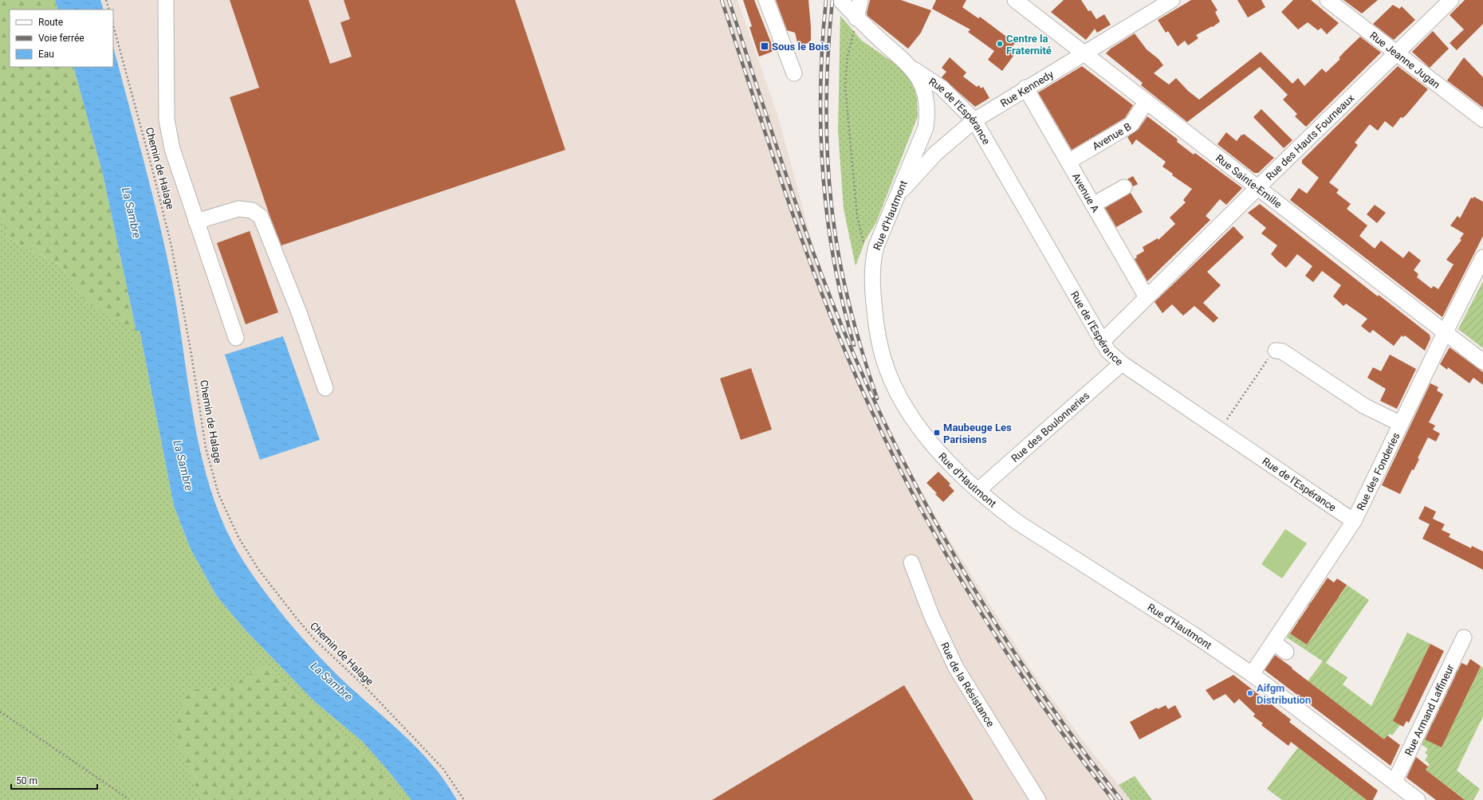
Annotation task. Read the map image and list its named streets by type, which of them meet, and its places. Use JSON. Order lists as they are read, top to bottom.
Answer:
{
  "streets": {
    "street": [
      "Rue Jeanne Jugan",
      "Rue Kennedy",
      "Rue de l'Espérance",
      "Avenue B",
      "Rue des Hauts Fourneaux",
      "Rue Sainte-Emilie",
      "Avenue A",
      "Rue d'Hautmont",
      "Rue des Boulonneries",
      "Rue des Fonderies",
      "Rue de la Résistance",
      "Rue Armand Laffineur"
    ],
    "path": ["Chemin de Halage"]
  },
  "crossings": [
    ["Rue Jeanne Jugan", "Rue des Hauts Fourneaux"],
    ["Rue Kennedy", "Rue de l'Espérance"],
    ["Rue Kennedy", "Rue Sainte-Emilie"],
    ["Rue Kennedy", "Avenue A"],
    ["Rue Kennedy", "Rue d'Hautmont"],
    ["Rue de l'Espérance", "Rue des Hauts Fourneaux"],
    ["Rue de l'Espérance", "Rue d'Hautmont"],
    ["Rue de l'Espérance", "Rue des Boulonneries"],
    ["Rue de l'Espérance", "Rue des Fonderies"],
    ["Avenue B", "Rue Sainte-Emilie"],
    ["Avenue B", "Avenue A"],
    ["Rue des Hauts Fourneaux", "Rue Sainte-Emilie"],
    ["Rue des Hauts Fourneaux", "Avenue A"],
    ["Rue Sainte-Emilie", "Rue des Fonderies"],
    ["Rue d'Hautmont", "Rue des Boulonneries"],
    ["Rue d'Hautmont", "Rue des Fonderies"],
    ["Rue d'Hautmont", "Rue Armand Laffineur"]
  ],
  "water": ["La Sambre"],
  "places": {
    "other": ["Centre la Fraternité", "Aifgm Distribution"],
    "transit": ["Sous le Bois", "Maubeuge Les Parisiens"]
  },
  "legend": ["Route", "Voie ferrée", "Eau"],
  "scale_bar": "50 m"
}
